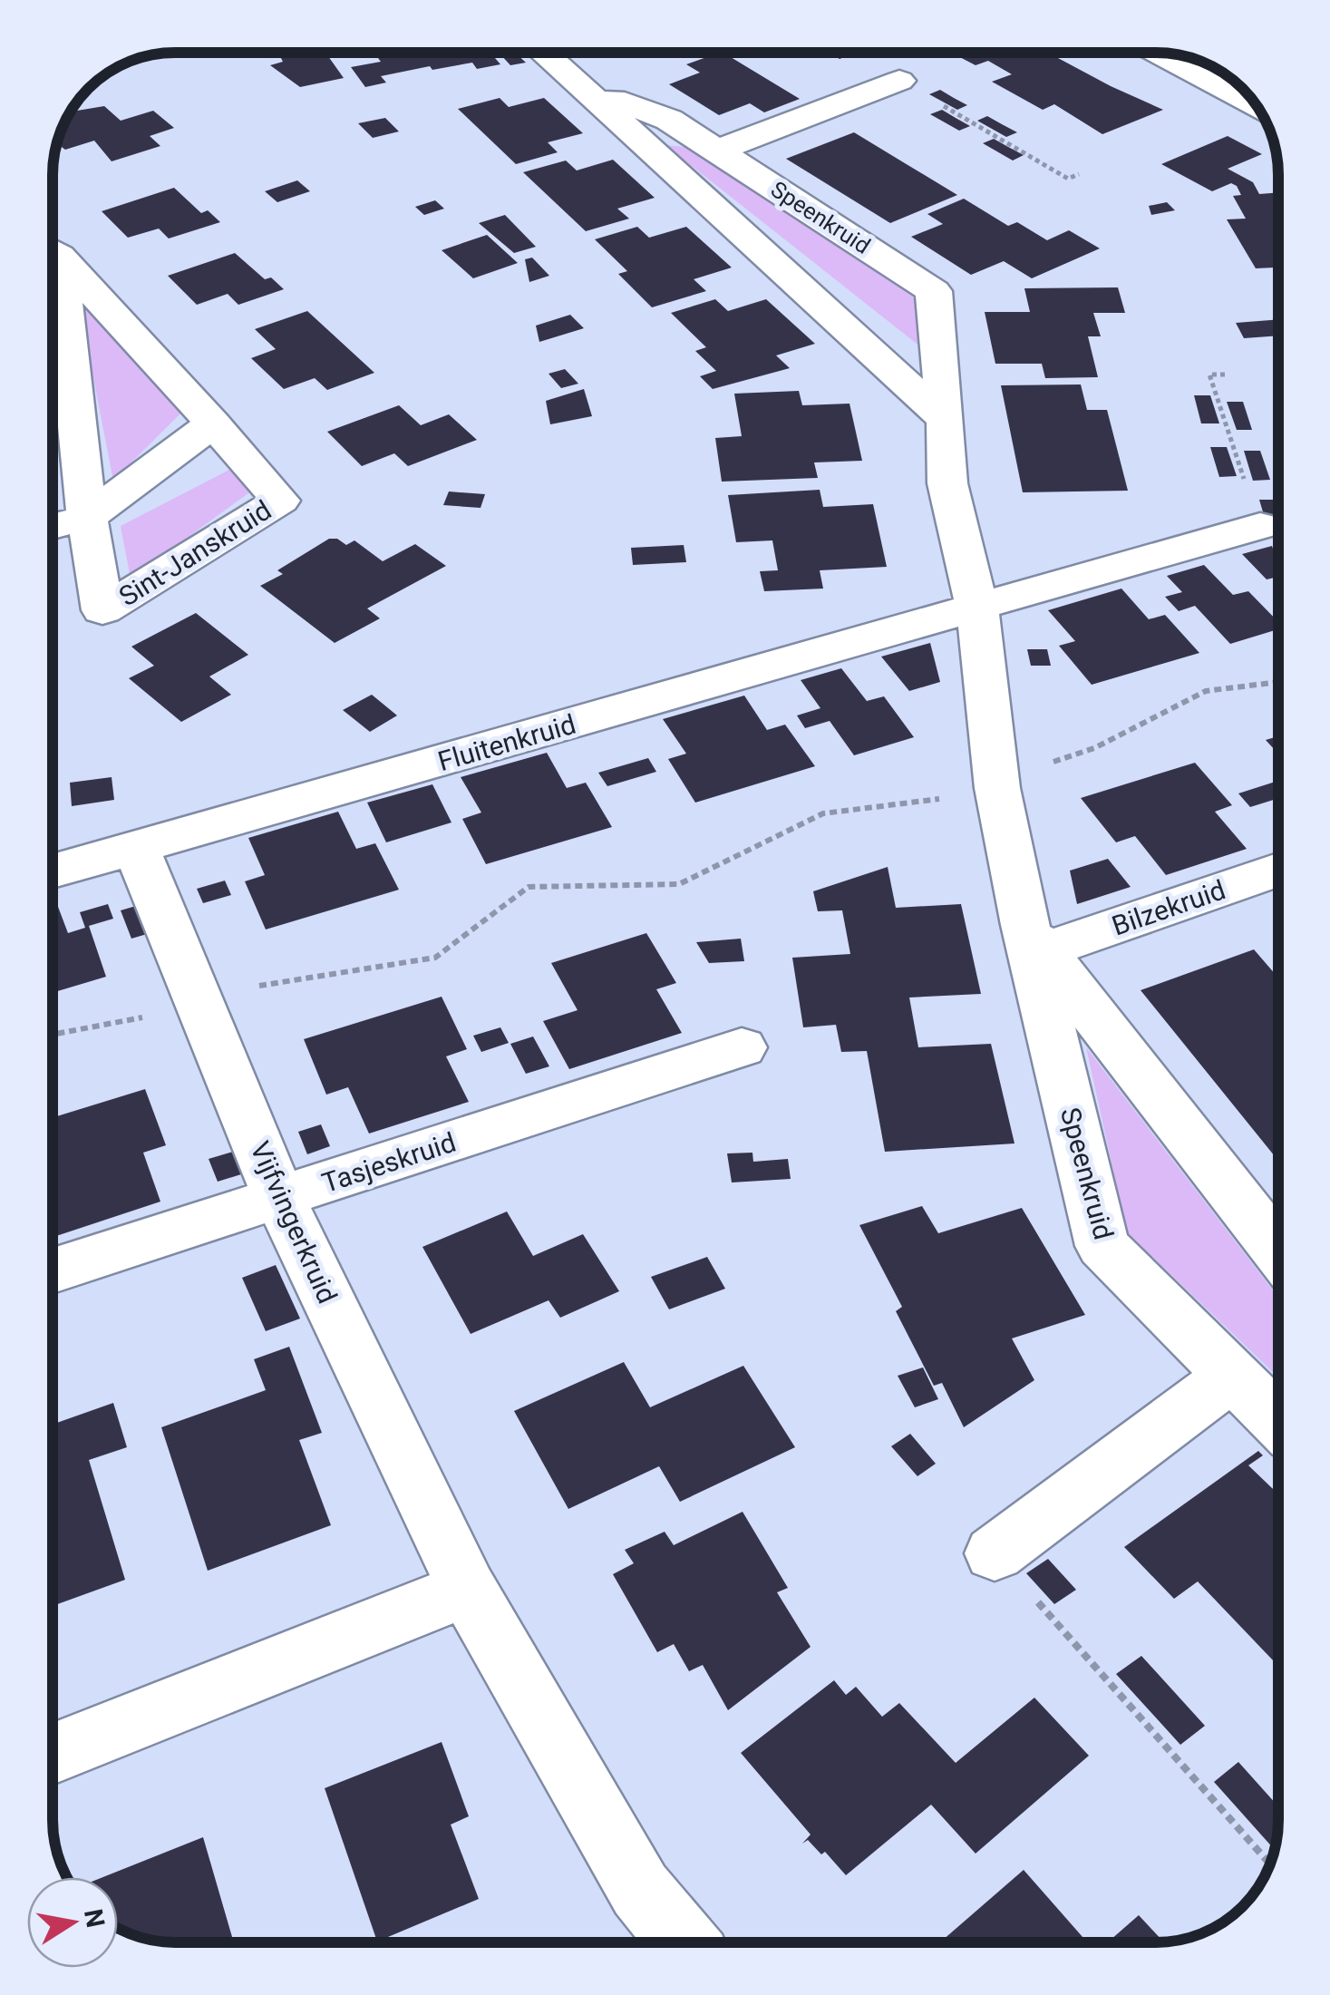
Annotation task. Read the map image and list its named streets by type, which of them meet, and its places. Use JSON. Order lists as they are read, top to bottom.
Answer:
{
  "streets": {
    "street": [
      "Speenkruid",
      "Sint-Janskruid",
      "Fluitenkruid",
      "Bilzekruid",
      "Tasjeskruid",
      "Vijfvingerkruid"
    ]
  },
  "crossings": [
    ["Speenkruid", "Fluitenkruid"],
    ["Speenkruid", "Bilzekruid"],
    ["Fluitenkruid", "Vijfvingerkruid"],
    ["Tasjeskruid", "Vijfvingerkruid"]
  ],
  "north": "right"
}
